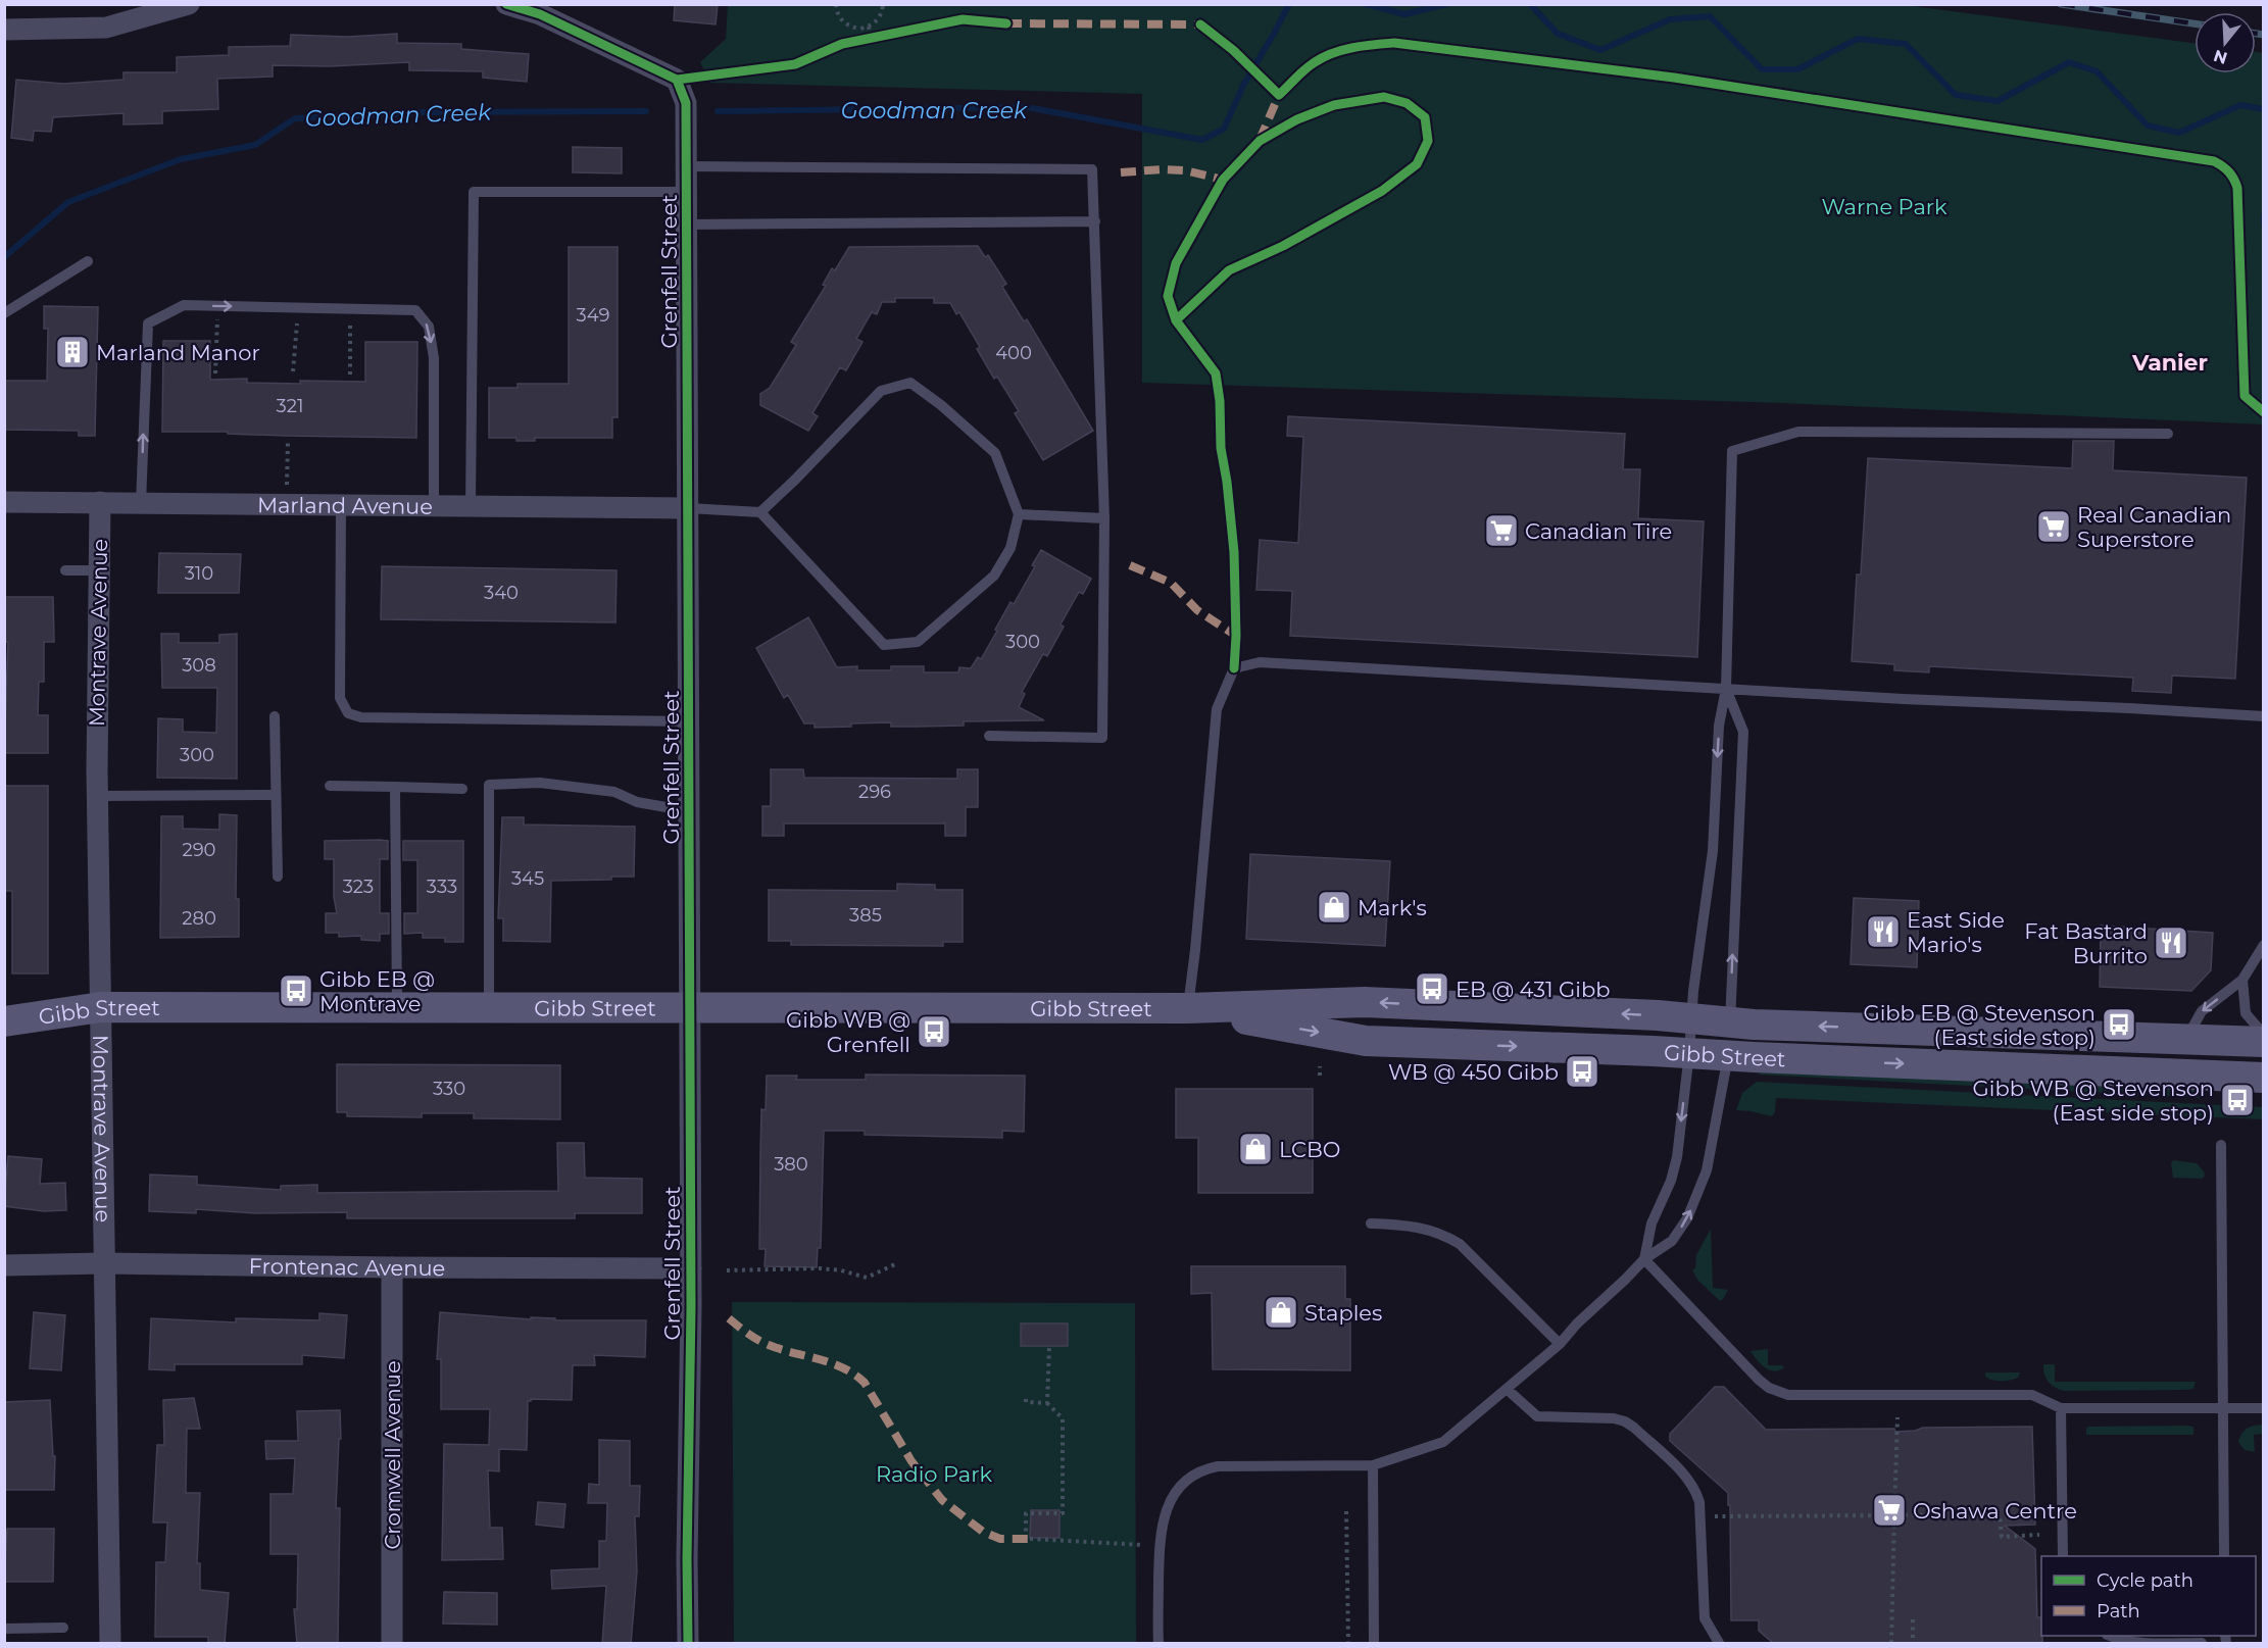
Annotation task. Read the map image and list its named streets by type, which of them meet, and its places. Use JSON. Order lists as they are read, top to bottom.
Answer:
{
  "streets": {
    "main road": ["Gibb Street"],
    "street": [
      "Grenfell Street",
      "Marland Avenue",
      "Montrave Avenue",
      "Frontenac Avenue",
      "Cromwell Avenue"
    ]
  },
  "crossings": [
    ["Grenfell Street", "Marland Avenue"],
    ["Grenfell Street", "Gibb Street"],
    ["Grenfell Street", "Frontenac Avenue"],
    ["Marland Avenue", "Montrave Avenue"],
    ["Montrave Avenue", "Gibb Street"],
    ["Montrave Avenue", "Frontenac Avenue"],
    ["Frontenac Avenue", "Cromwell Avenue"]
  ],
  "districts": ["Vanier"],
  "water": ["Goodman Creek"],
  "parks": ["Warne Park", "Radio Park"],
  "places": {
    "building": ["Marland Manor"],
    "supermarket": ["Real Canadian Superstore", "Canadian Tire", "Oshawa Centre"],
    "shop": ["Mark's", "LCBO", "Staples"],
    "restaurant": ["East Side Mario's", "Fat Bastard Burrito"],
    "bus stop": [
      "EB @ 431 Gibb",
      "Gibb EB @ Montrave",
      "Gibb EB @ Stevenson (East side stop)",
      "Gibb WB @ Grenfell",
      "WB @ 450 Gibb",
      "Gibb WB @ Stevenson (East side stop)"
    ]
  },
  "house_numbers": [
    "349",
    "400",
    "321",
    "310",
    "340",
    "300",
    "308",
    "300",
    "296",
    "290",
    "345",
    "323",
    "333",
    "385",
    "280",
    "330",
    "380"
  ],
  "legend": ["Cycle path", "Path"],
  "north": "bottom"
}
